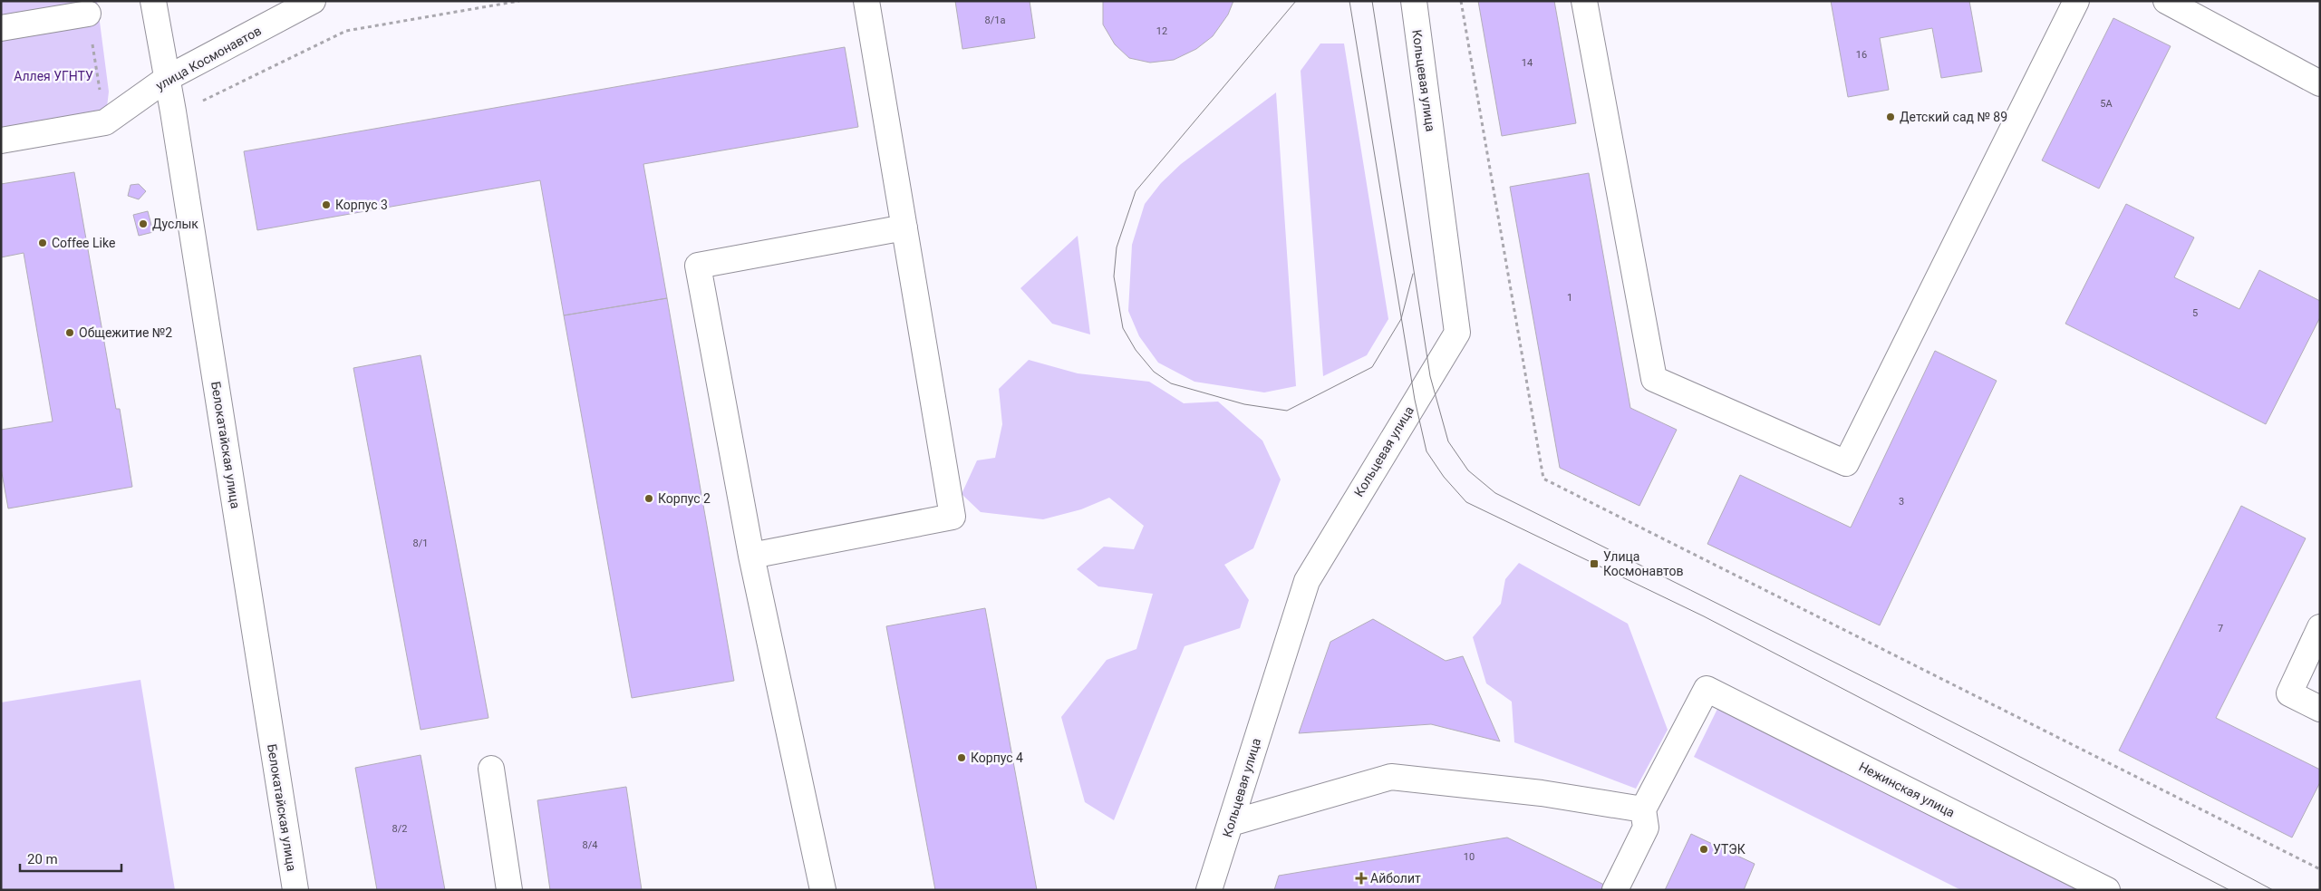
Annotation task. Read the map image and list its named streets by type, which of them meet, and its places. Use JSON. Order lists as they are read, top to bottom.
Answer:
{
  "streets": {
    "street": [
      "улица Космонавтов",
      "Кольцевая улица",
      "Белокатайская улица",
      "Нежинская улица"
    ]
  },
  "crossings": [
    ["улица Космонавтов", "Белокатайская улица"]
  ],
  "parks": ["Аллея УГНТУ"],
  "places": {
    "other": [
      "Детский сад № 89",
      "Корпус 3",
      "Дуслык",
      "Coffee Like",
      "Общежитие №2",
      "Корпус 2",
      "Корпус 4",
      "УТЭК"
    ],
    "transit": ["Улица Космонавтов"],
    "health": ["Айболит"]
  },
  "house_numbers": [
    "8/1а",
    "12",
    "16",
    "14",
    "5А",
    "1",
    "5",
    "3",
    "8/1",
    "7",
    "8/2",
    "8/4",
    "10"
  ],
  "scale_bar": "20 m"
}
